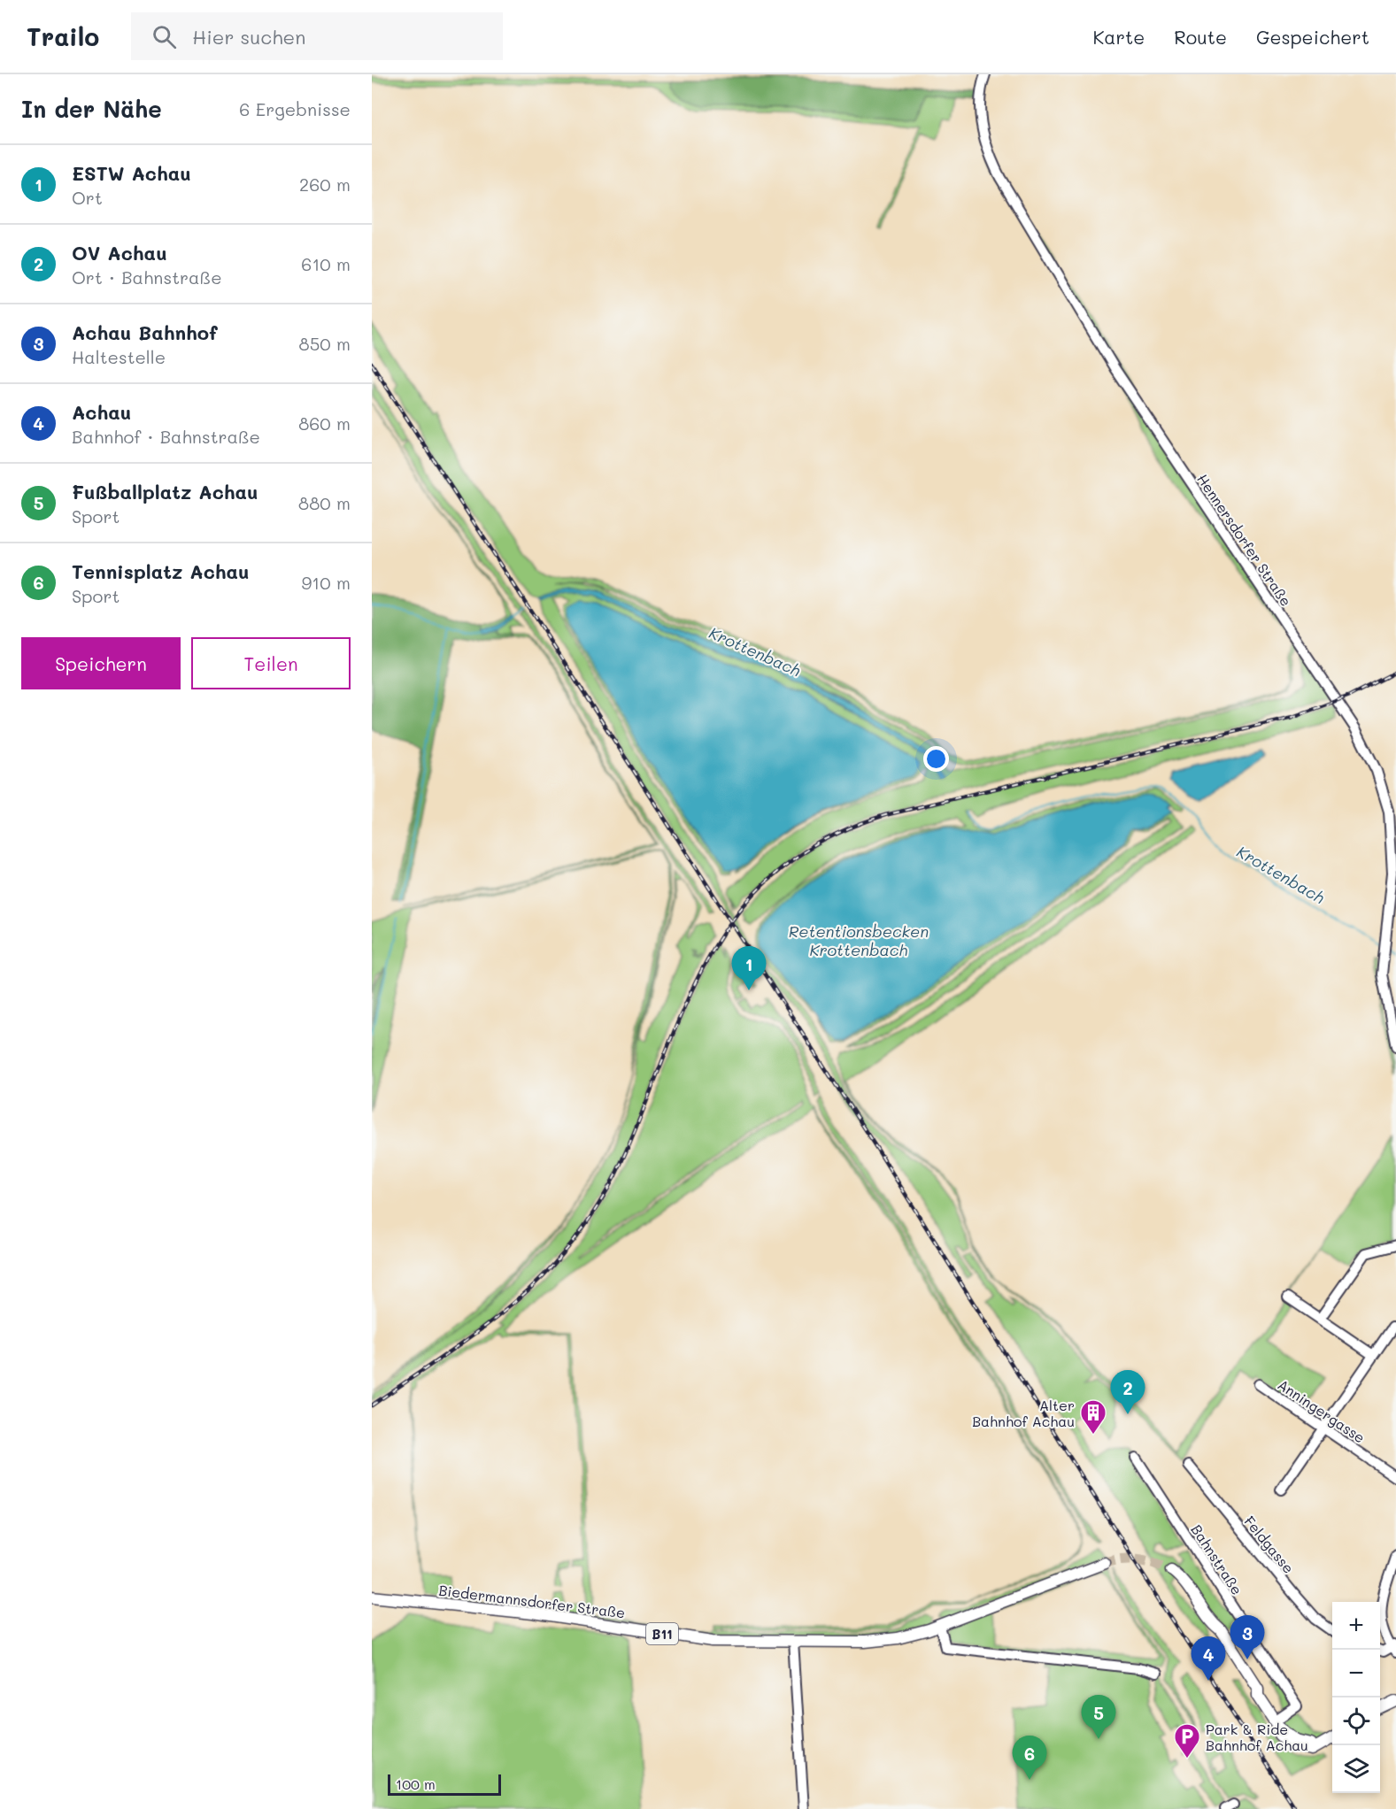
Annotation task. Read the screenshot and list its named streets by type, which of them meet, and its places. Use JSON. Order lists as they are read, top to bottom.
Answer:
{
  "streets": {
    "main road": ["Biedermannsdorfer Straße", "B11"],
    "street": [
      "Hennersdorfer Straße",
      "Anningergasse",
      "Feldgasse",
      "Bahnstraße"
    ]
  },
  "crossings": [
    ["Biedermannsdorfer Straße", "B11"]
  ],
  "water": ["Krottenbach", "Retentionsbecken Krottenbach"],
  "places": {
    "building": ["Alter Bahnhof Achau"],
    "parking": ["Park & Ride Bahnhof Achau"]
  },
  "scale_bar": "100 m",
  "page": {
    "header": "Trailo",
    "search": "Hier suchen",
    "nav": ["Karte", "Route", "Gespeichert"],
    "heading": ["In der Nähe", "6 Ergebnisse"],
    "list": [
      {
        "mark": "1",
        "name": "ESTW Achau",
        "note": "Ort",
        "value": "260 m"
      },
      {
        "mark": "2",
        "name": "OV Achau",
        "note": "Ort · Bahnstraße",
        "value": "610 m"
      },
      {
        "mark": "3",
        "name": "Achau Bahnhof",
        "note": "Haltestelle",
        "value": "850 m"
      },
      {
        "mark": "4",
        "name": "Achau",
        "note": "Bahnhof · Bahnstraße",
        "value": "860 m"
      },
      {
        "mark": "5",
        "name": "Fußballplatz Achau",
        "note": "Sport",
        "value": "880 m"
      },
      {
        "mark": "6",
        "name": "Tennisplatz Achau",
        "note": "Sport",
        "value": "910 m"
      }
    ],
    "buttons": ["Speichern", "Teilen"],
    "pins": [
      "1",
      "2",
      "3",
      "4",
      "5",
      "6"
    ],
    "map_buttons": ["+", "−"],
    "scale": "100 m"
  }
}
